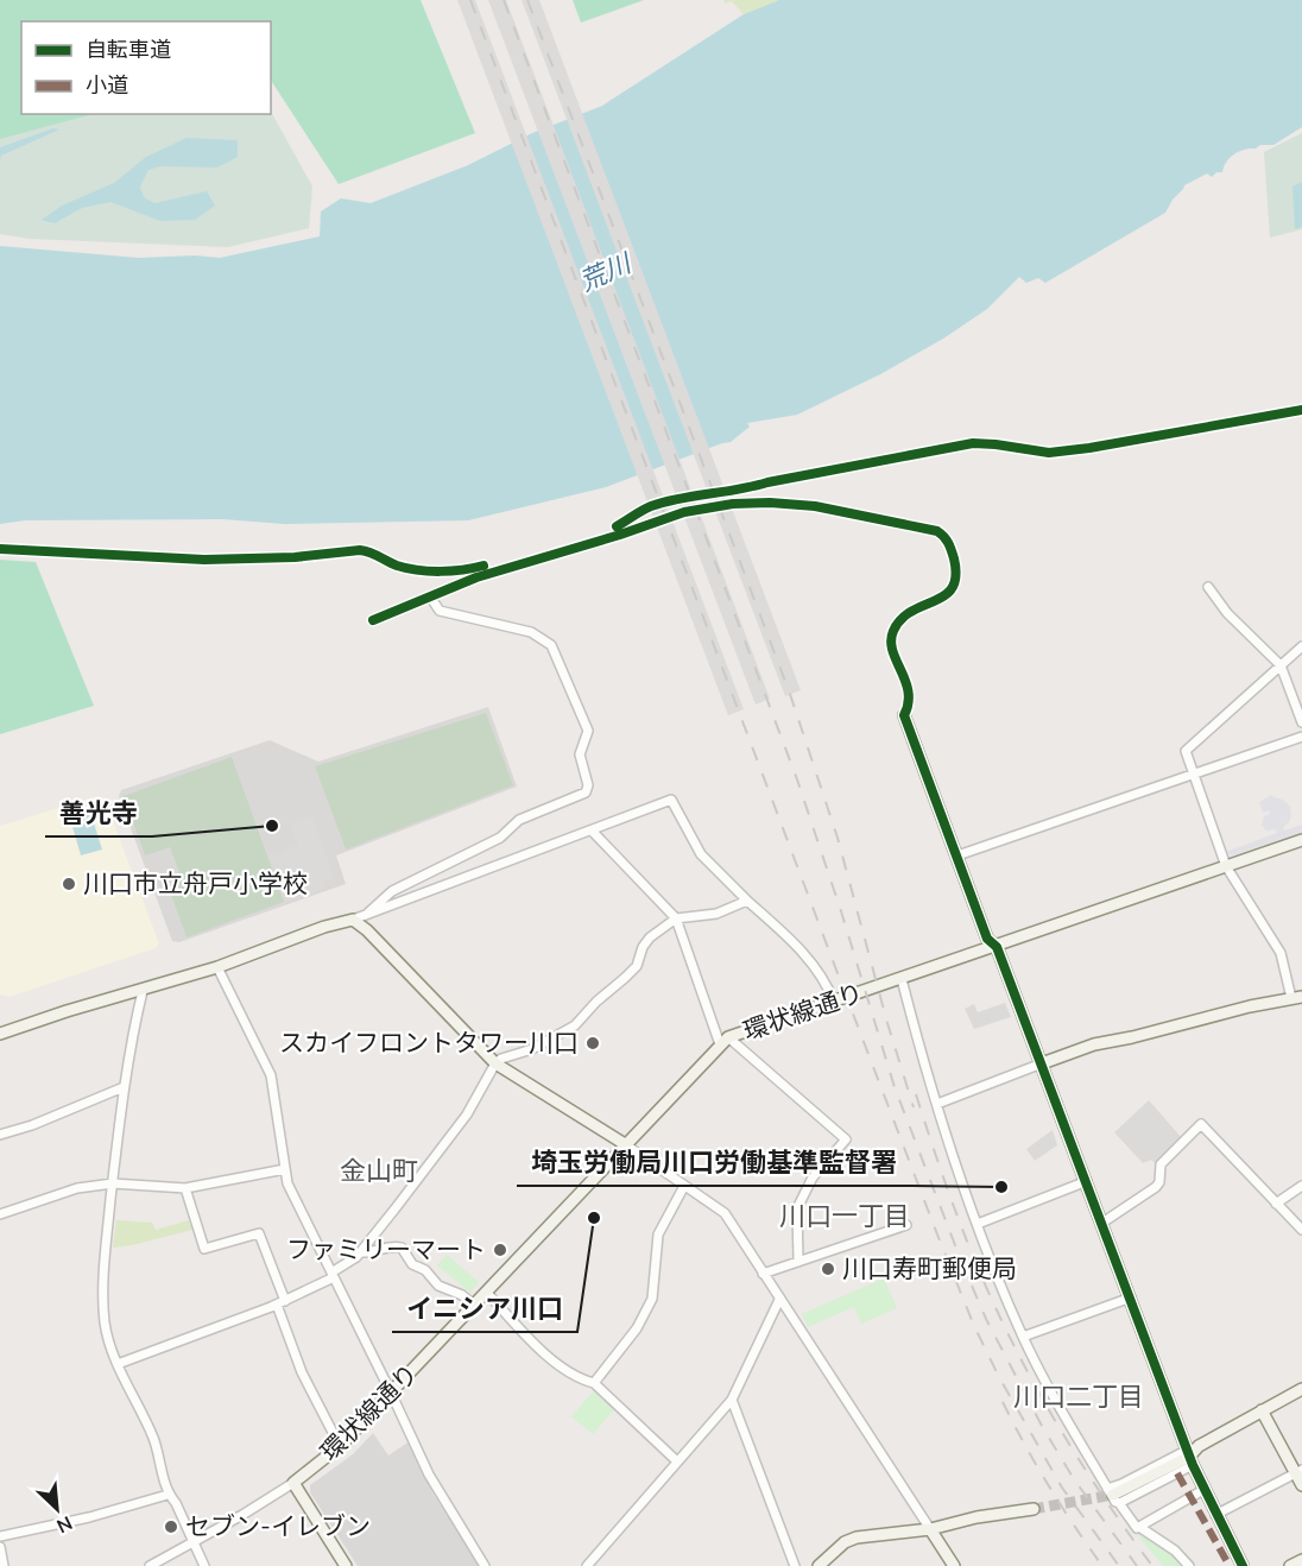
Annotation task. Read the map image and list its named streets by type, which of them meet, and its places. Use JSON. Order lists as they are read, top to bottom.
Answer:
{
  "streets": {
    "street": ["環状線通り"]
  },
  "districts": ["金山町", "川口一丁目", "川口二丁目"],
  "water": ["荒川"],
  "places": [
    "善光寺",
    "川口市立舟戸小学校",
    "スカイフロントタワー川口",
    "埼玉労働局川口労働基準監督署",
    "イニシア川口",
    "ファミリーマート",
    "川口寿町郵便局",
    "セブン-イレブン"
  ],
  "legend": ["自転車道", "小道"],
  "north": "bottom right"
}
